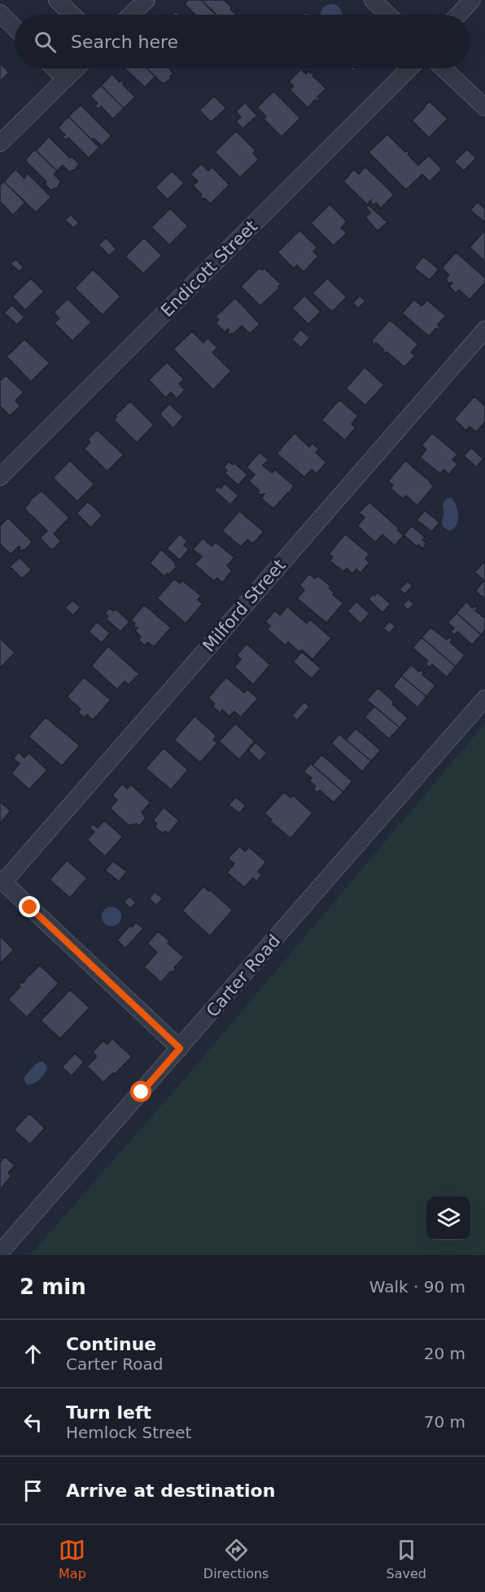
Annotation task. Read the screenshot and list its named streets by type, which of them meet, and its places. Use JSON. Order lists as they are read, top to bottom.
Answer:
{
  "streets": {
    "street": ["Endicott Street", "Milford Street", "Carter Road"]
  },
  "page": {
    "search": "Search here",
    "heading": ["2 min", "Walk · 90 m"],
    "list": [
      ["Continue", "Carter Road", "20 m"],
      ["Turn left", "Hemlock Street", "70 m"],
      "Arrive at destination"
    ],
    "nav": ["Map", "Directions", "Saved"]
  }
}
